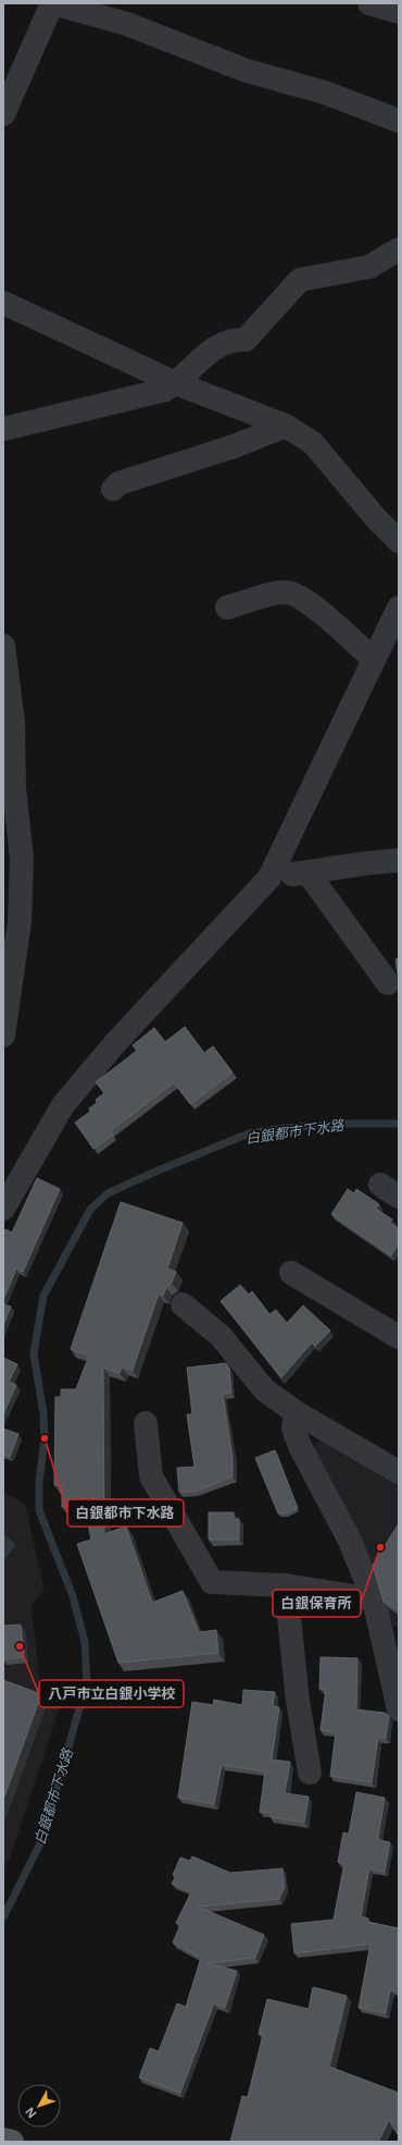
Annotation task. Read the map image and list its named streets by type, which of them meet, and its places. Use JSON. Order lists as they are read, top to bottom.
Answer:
{
  "water": ["白銀都市下水路"],
  "places": ["白銀都市下水路", "白銀保育所", "八戸市立白銀小学校"],
  "north": "bottom left"
}
